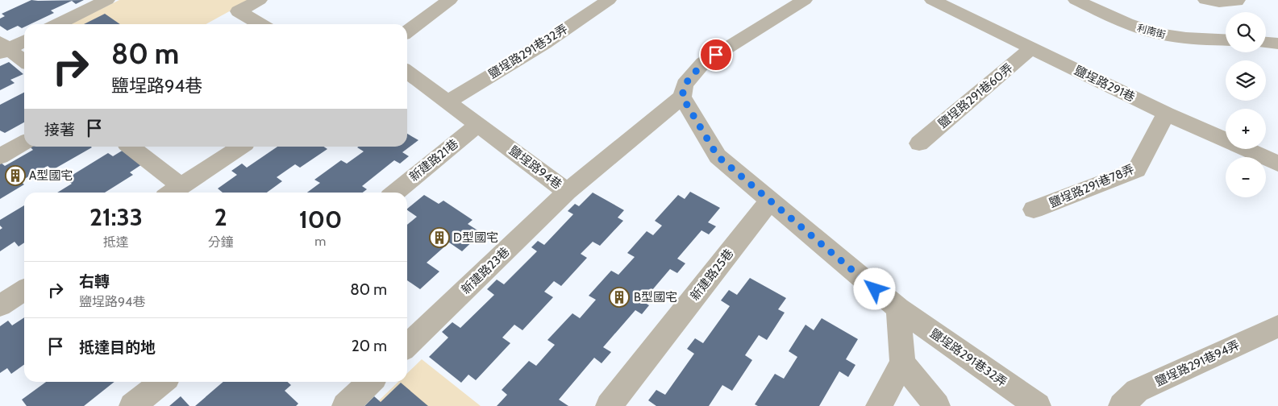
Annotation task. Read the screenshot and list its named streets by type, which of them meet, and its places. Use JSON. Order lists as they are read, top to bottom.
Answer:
{
  "streets": {
    "street": [
      "利南街",
      "鹽埕路291巷32弄",
      "鹽埕路291巷",
      "鹽埕路291巷60弄",
      "新建路21巷",
      "鹽埕路94巷",
      "鹽埕路291巷78弄",
      "新建路23巷",
      "新建路25巷",
      "鹽埕路291巷94弄"
    ]
  },
  "crossings": [
    ["鹽埕路291巷32弄", "鹽埕路94巷"],
    ["鹽埕路291巷", "鹽埕路291巷60弄"],
    ["鹽埕路291巷", "鹽埕路291巷78弄"],
    ["新建路21巷", "鹽埕路94巷"],
    ["鹽埕路94巷", "新建路23巷"]
  ],
  "places": {
    "building": ["A型國宅", "D型國宅", "B型國宅"]
  },
  "page": {
    "map_buttons": ["+", "−"],
    "turn": ["80 m", "鹽埕路94巷"],
    "then": "接著",
    "eta": [
      "21:33",
      "抵達",
      "2",
      "分鐘",
      "100",
      "m"
    ],
    "list": [
      {
        "name": "右轉",
        "note": "鹽埕路94巷",
        "value": "80 m"
      },
      {
        "name": "抵達目的地",
        "value": "20 m"
      }
    ]
  }
}
